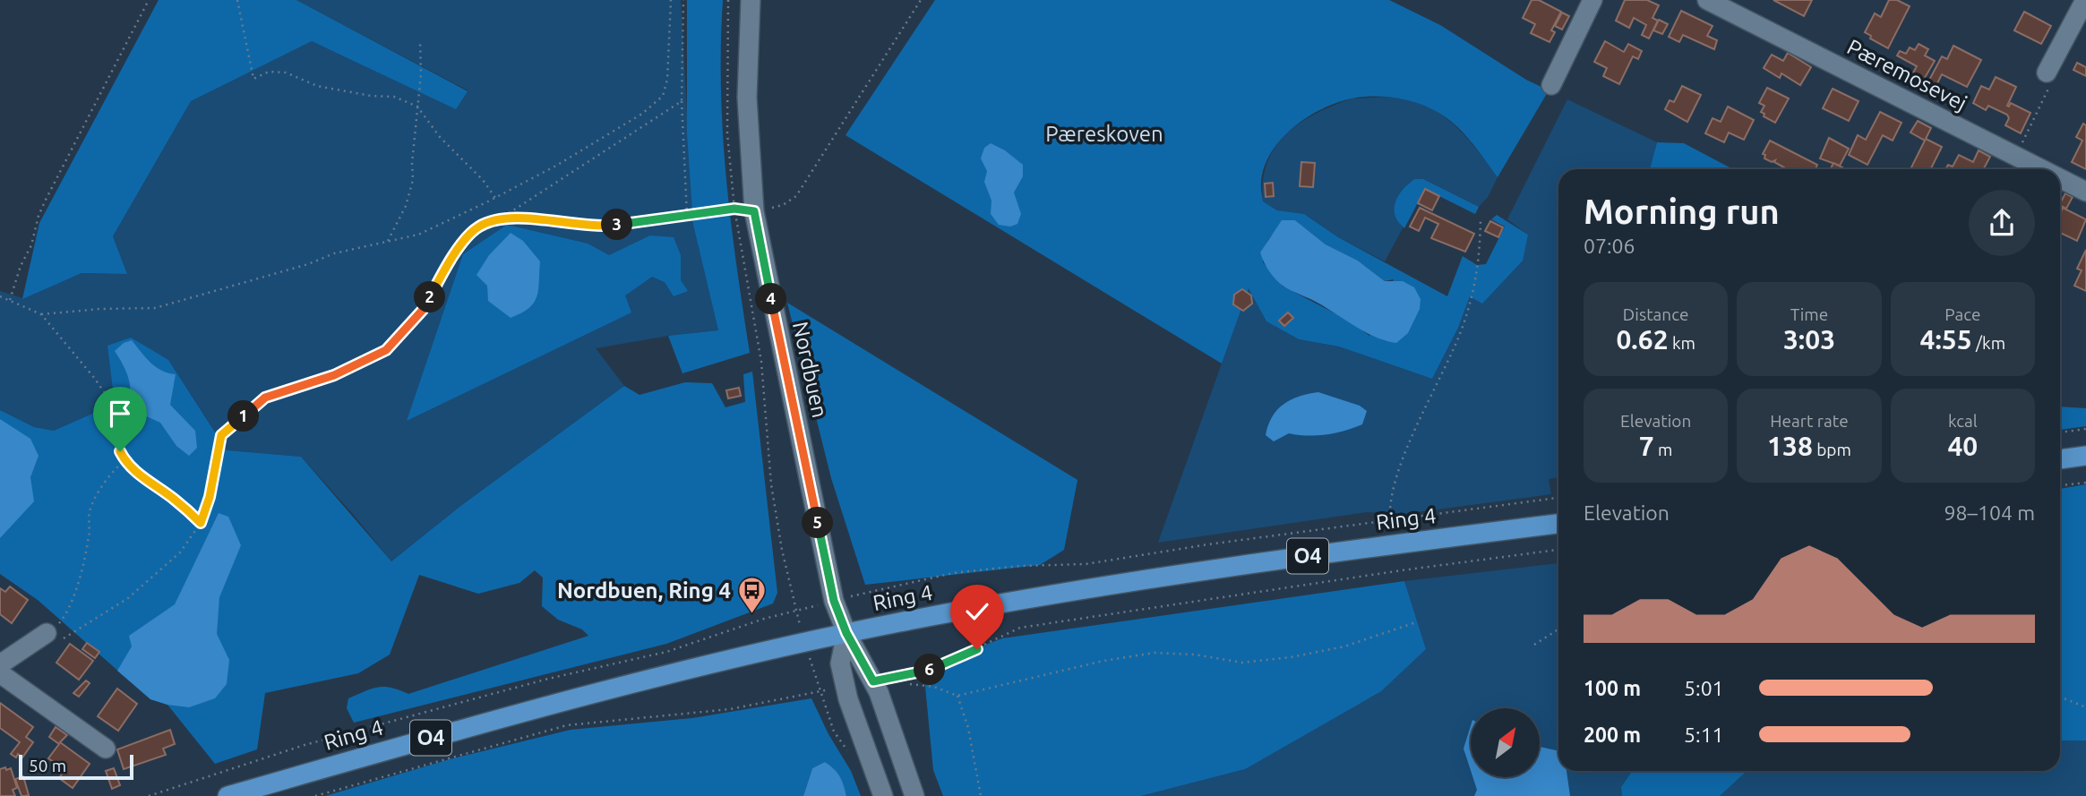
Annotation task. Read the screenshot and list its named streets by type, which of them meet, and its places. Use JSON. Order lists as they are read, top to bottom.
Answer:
{
  "streets": {
    "main road": ["Ring 4", "O4"],
    "street": ["Pæremosevej", "Nordbuen"]
  },
  "crossings": [
    ["Nordbuen", "Ring 4"]
  ],
  "parks": ["Pæreskoven"],
  "places": {
    "bus stop": ["Nordbuen, Ring 4"]
  },
  "scale_bar": "50 m",
  "north": "top right",
  "page": {
    "heading": ["Morning run", "07:06"],
    "pins": [
      "3",
      "2",
      "4",
      "1",
      "5",
      "6"
    ],
    "stats": [
      ["Distance", "0.62 km"],
      ["Time", "3:03"],
      ["Pace", "4:55 /km"],
      ["Elevation", "7 m"],
      ["Heart rate", "138 bpm"],
      ["kcal", "40"]
    ],
    "chart": ["Elevation", "98–104 m"],
    "list": [
      {
        "name": "100 m",
        "note": "5:01"
      },
      {
        "name": "200 m",
        "note": "5:11"
      }
    ],
    "scale": "50 m"
  }
}
